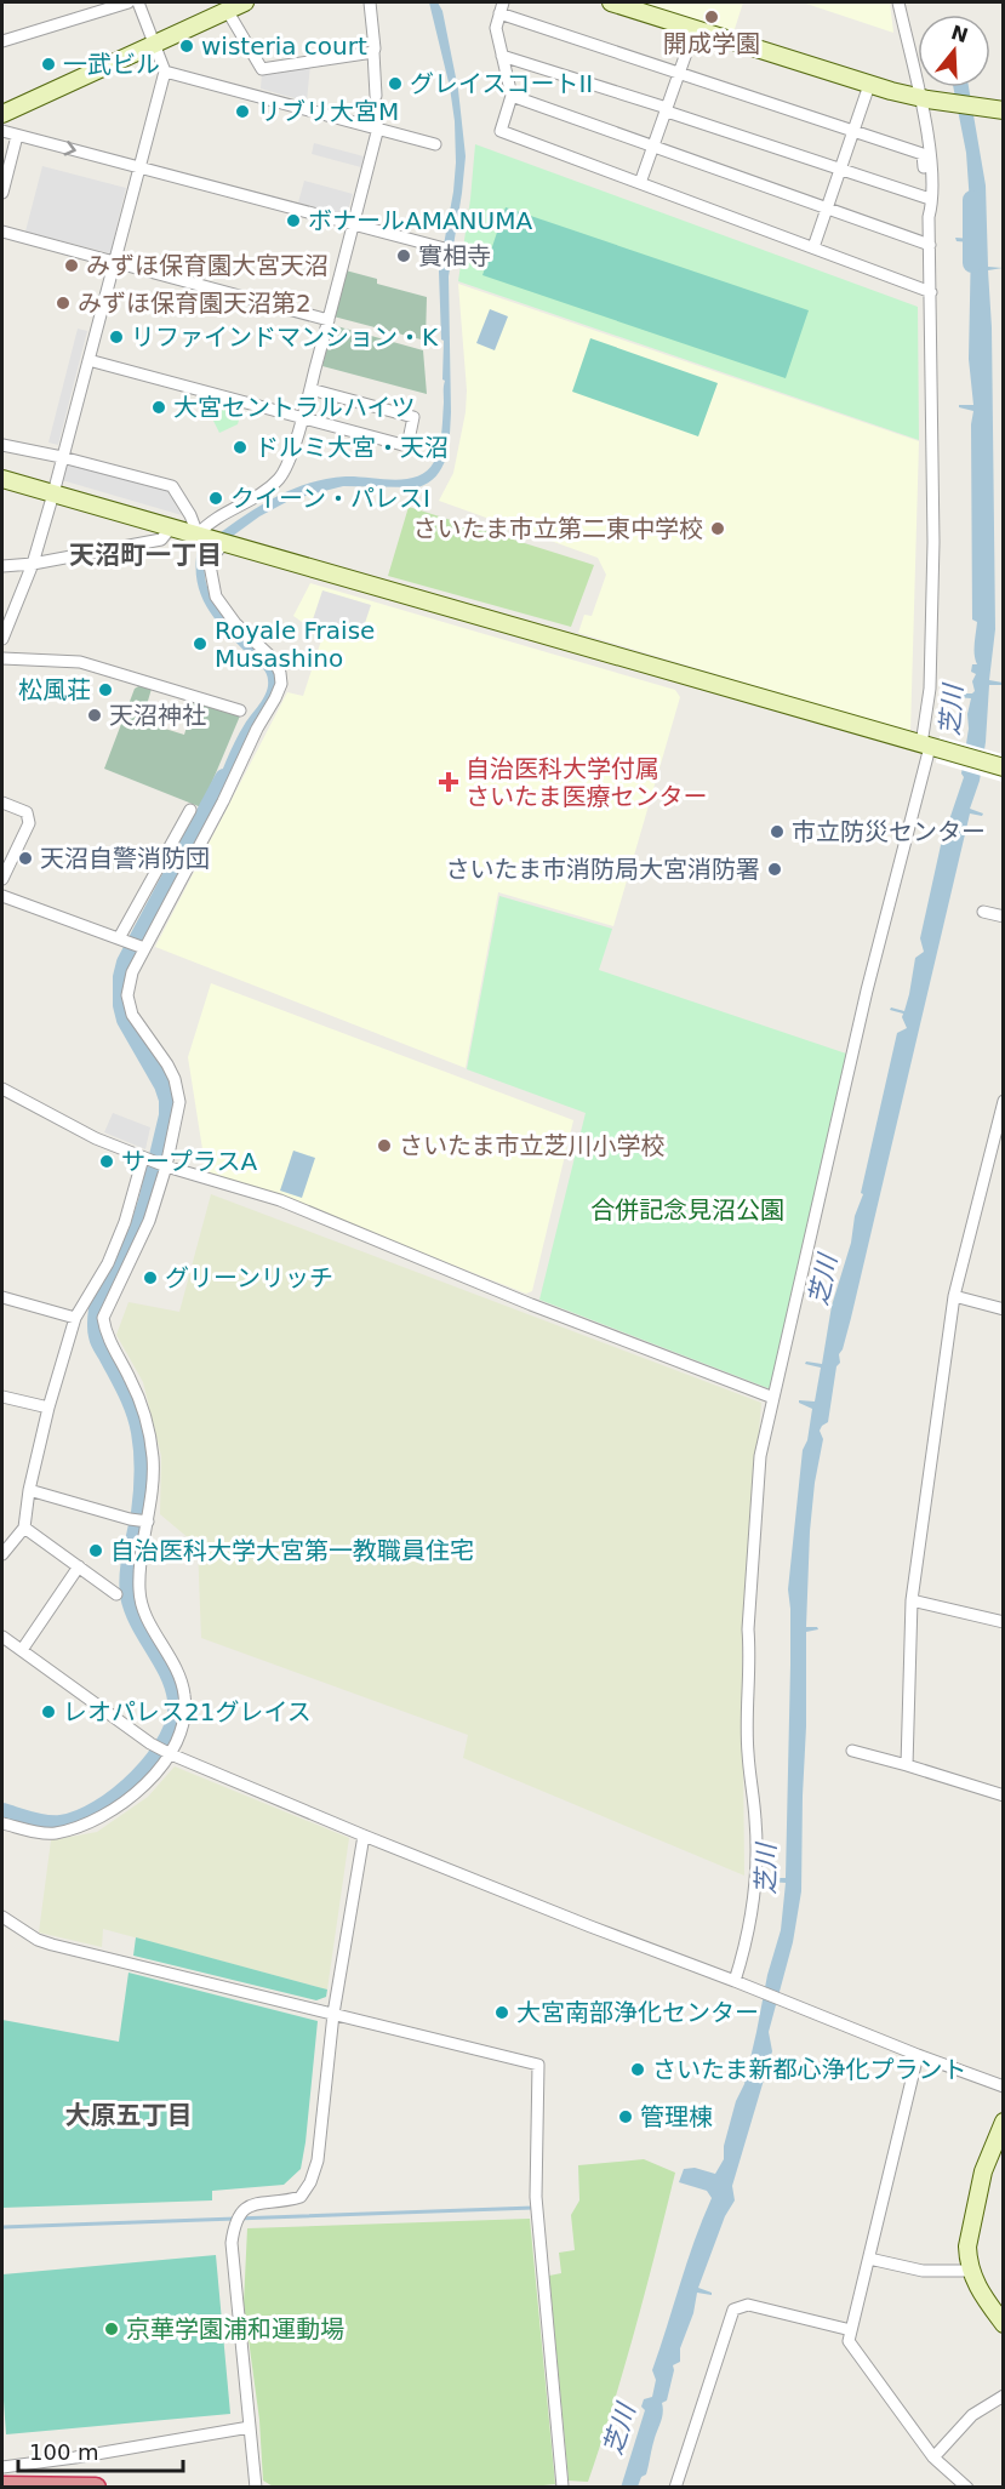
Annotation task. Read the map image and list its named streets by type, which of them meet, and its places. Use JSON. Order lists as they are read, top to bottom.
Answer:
{
  "districts": ["天沼町一丁目", "大原五丁目"],
  "water": ["芝川"],
  "parks": ["合併記念見沼公園"],
  "places": {
    "other": [
      "開成学園",
      "wisteria court",
      "一武ビル",
      "グレイスコートII",
      "リブリ大宮M",
      "ボナールAMANUMA",
      "實相寺",
      "みずほ保育園大宮天沼",
      "みずほ保育園天沼第2",
      "リファインドマンション・K",
      "大宮セントラルハイツ",
      "ドルミ大宮・天沼",
      "クイーン・パレスI",
      "さいたま市立第二東中学校",
      "Royale Fraise Musashino",
      "松風荘",
      "天沼神社",
      "市立防災センター",
      "天沼自警消防団",
      "さいたま市消防局大宮消防署",
      "さいたま市立芝川小学校",
      "サープラスA",
      "グリーンリッチ",
      "自治医科大学大宮第一教職員住宅",
      "レオパレス21グレイス",
      "大宮南部浄化センター",
      "さいたま新都心浄化プラント",
      "管理棟",
      "京華学園浦和運動場"
    ],
    "health": ["自治医科大学付属 さいたま医療センター"]
  },
  "scale_bar": "100 m",
  "north": "top"
}
